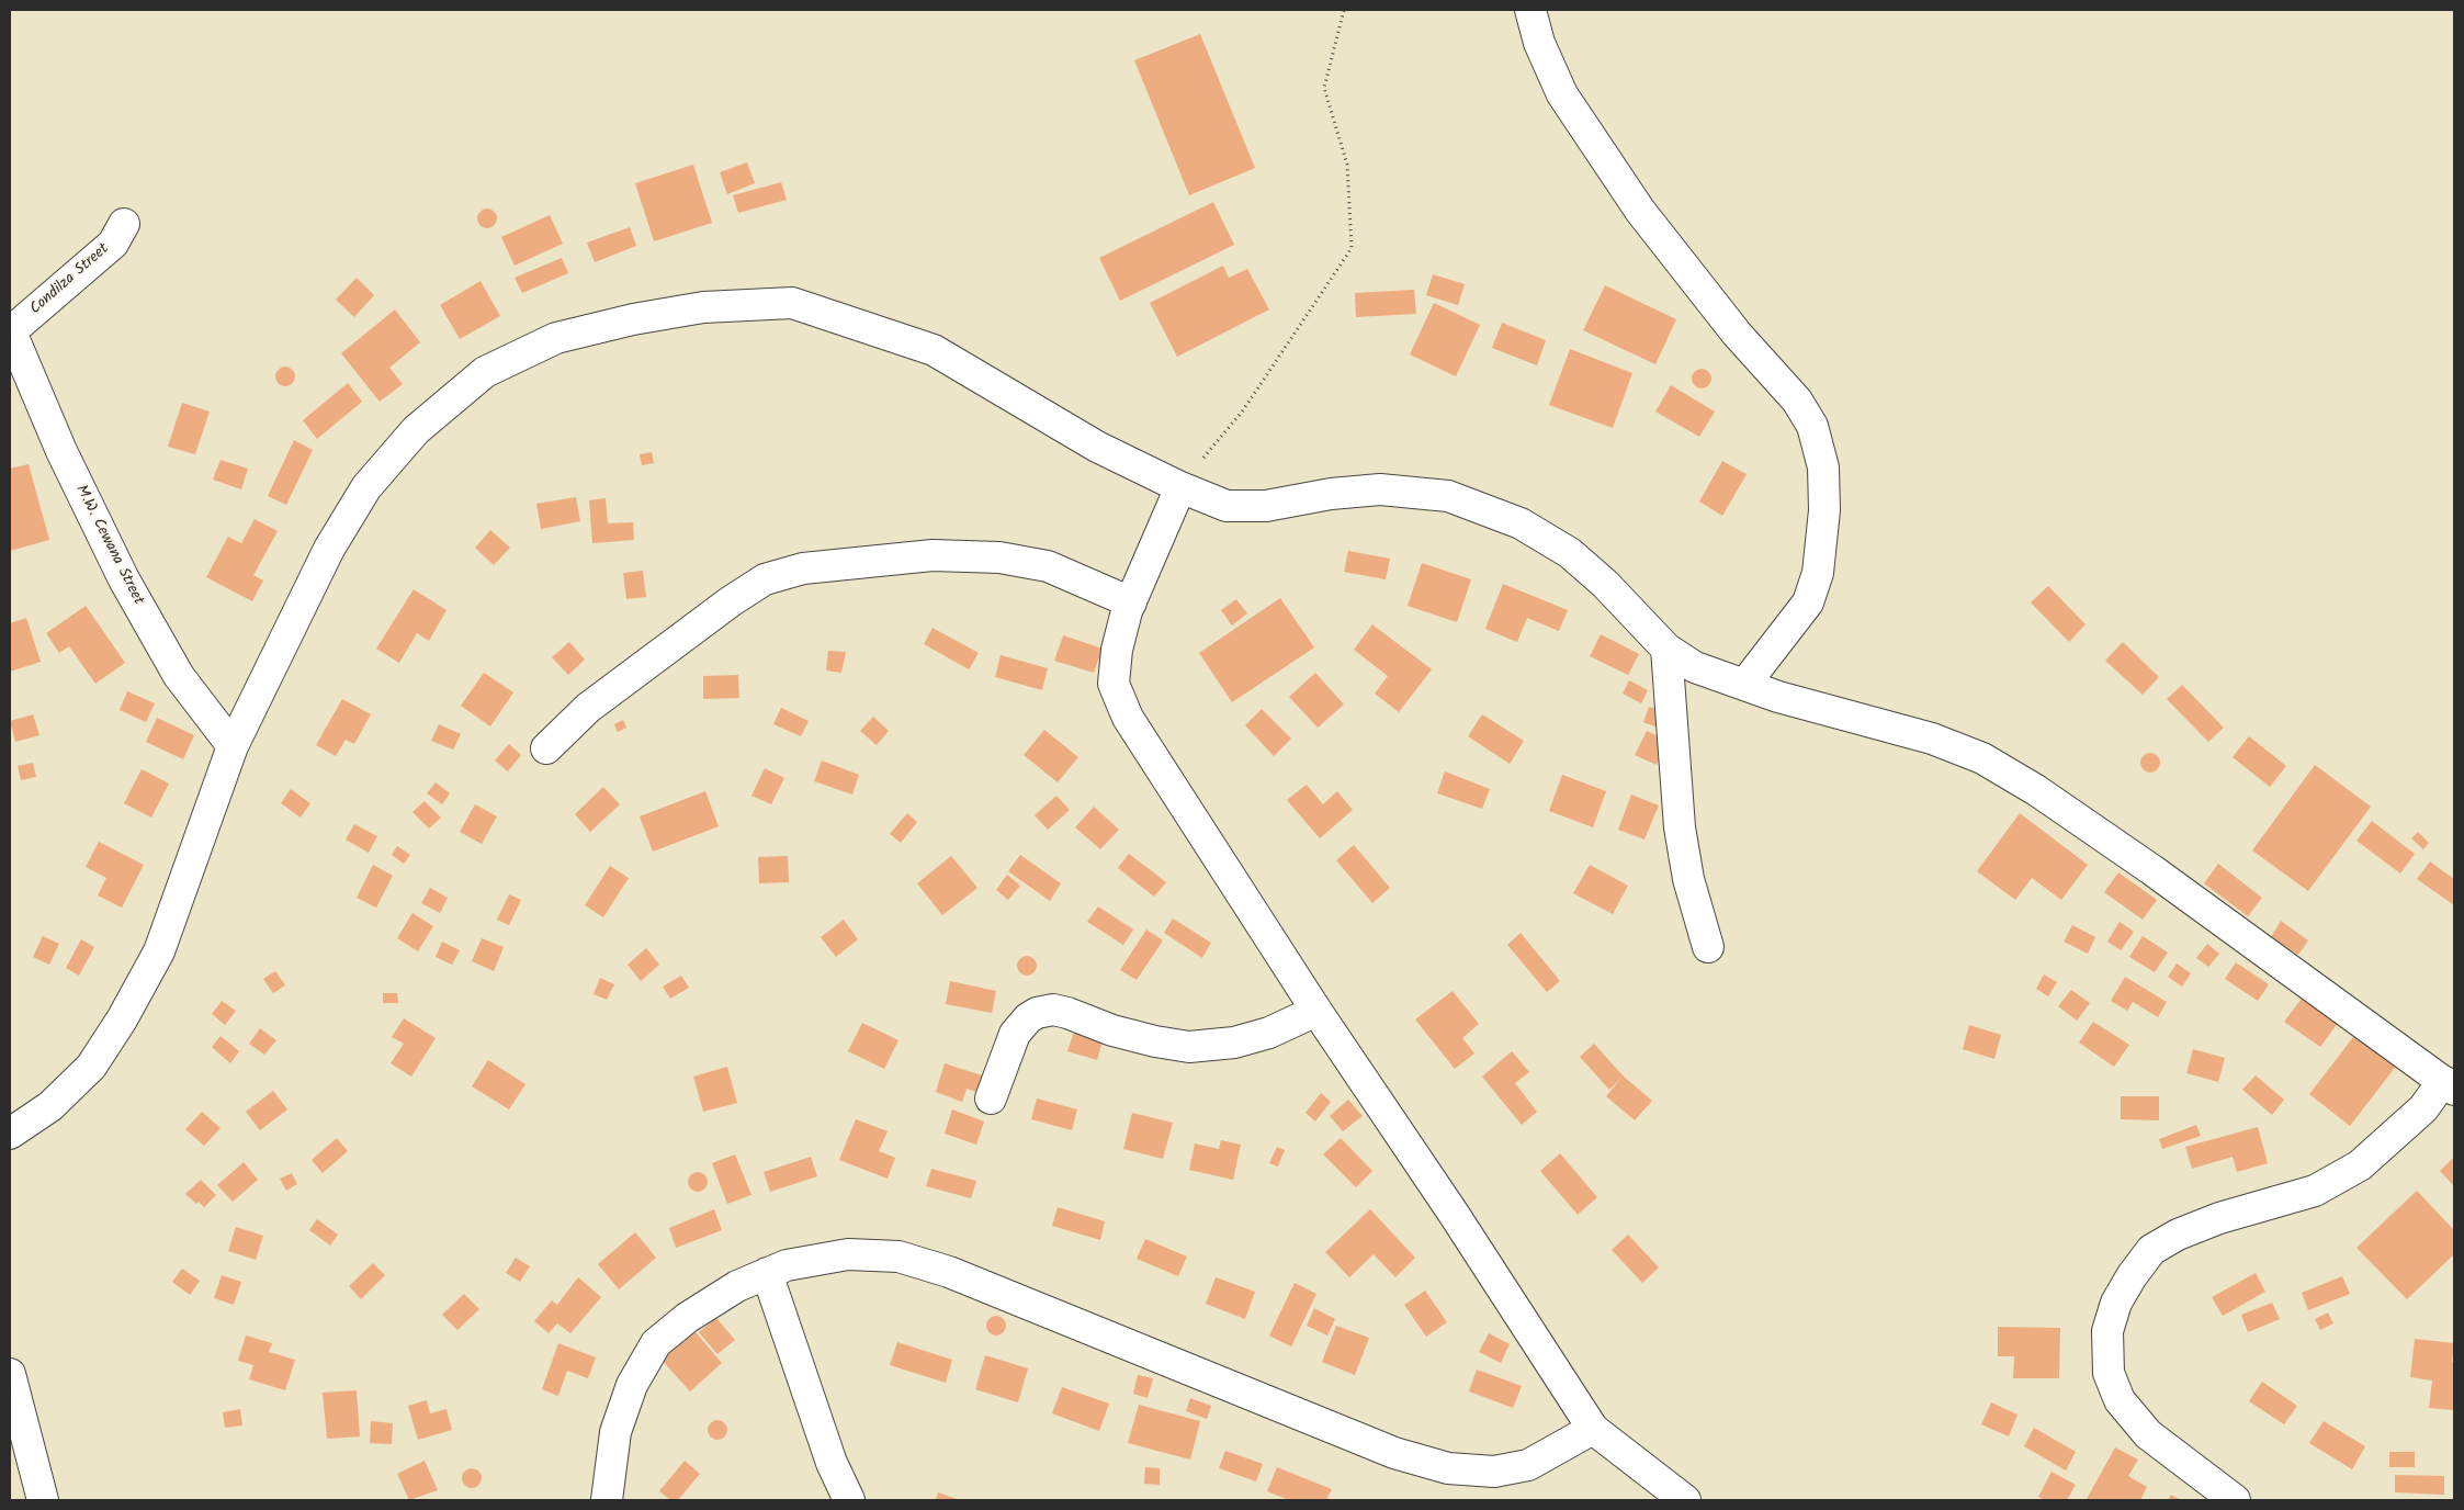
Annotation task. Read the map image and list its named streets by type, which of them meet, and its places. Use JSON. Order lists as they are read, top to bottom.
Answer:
{
  "streets": {
    "street": ["Condilza Street", "M.W. Cewana Street"]
  },
  "crossings": [
    ["Condilza Street", "M.W. Cewana Street"]
  ]
}
